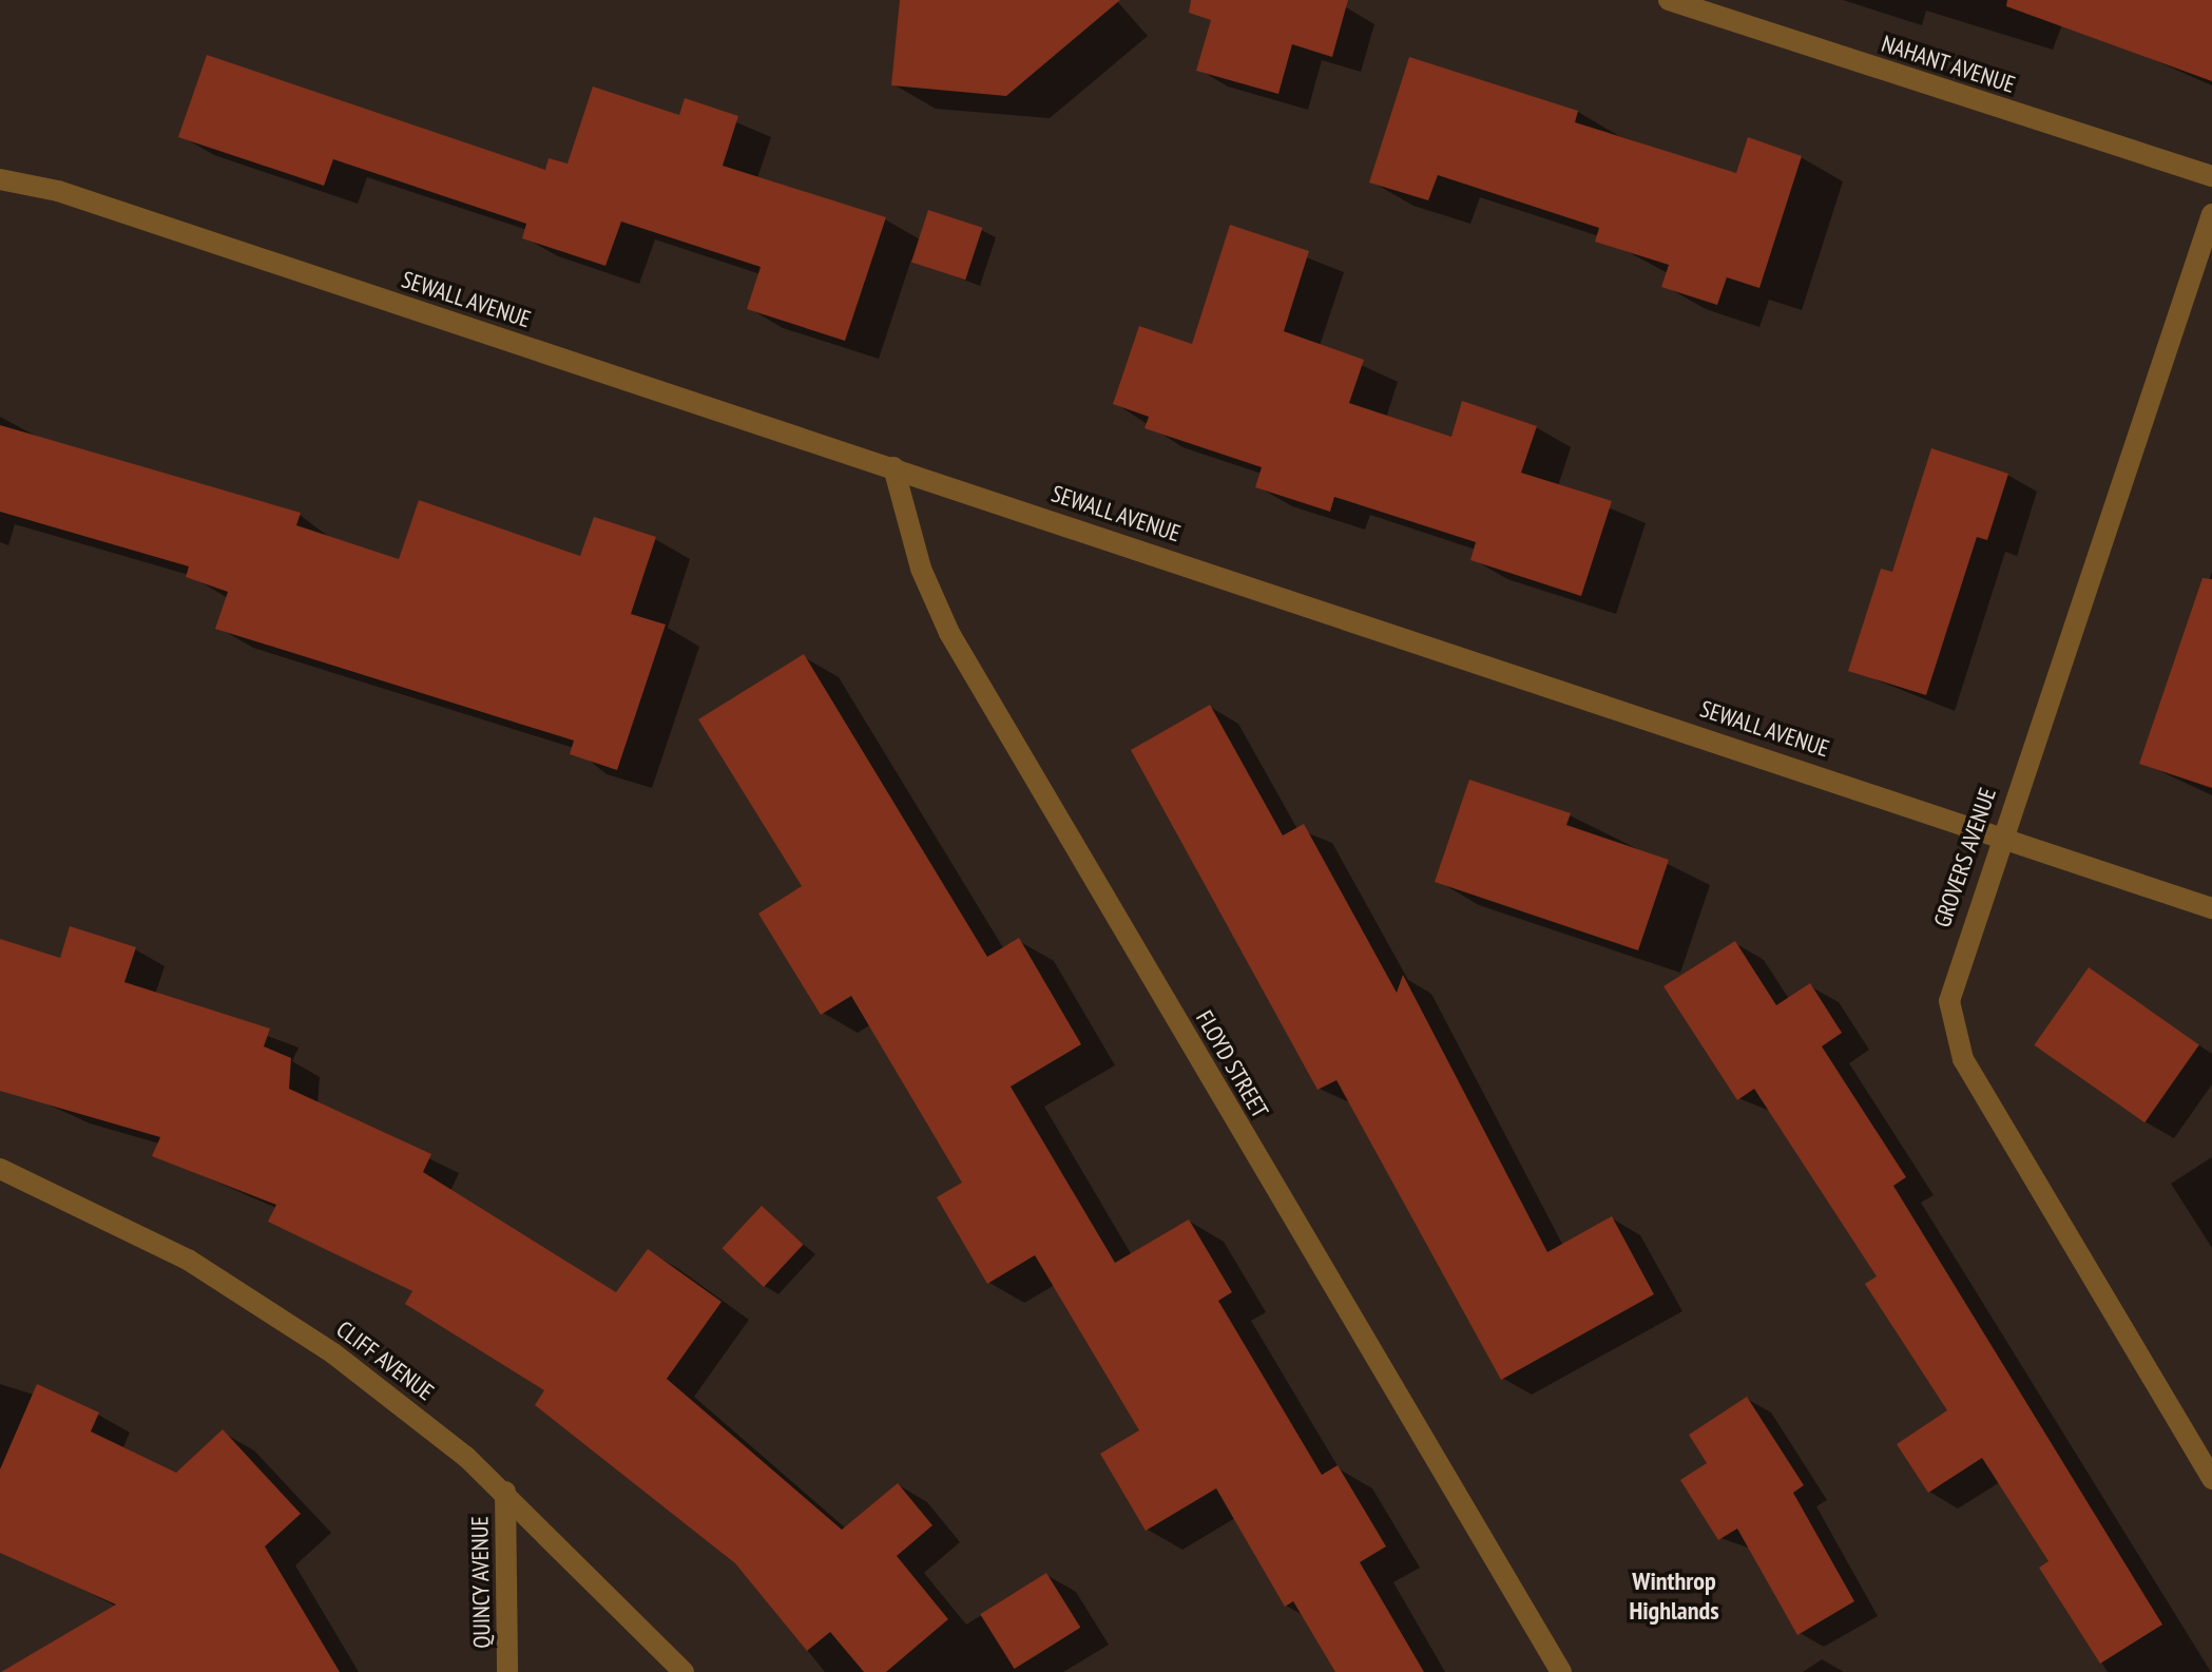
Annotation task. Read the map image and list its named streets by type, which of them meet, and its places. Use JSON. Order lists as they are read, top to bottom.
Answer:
{
  "streets": {
    "street": [
      "NAHANT AVENUE",
      "SEWALL AVENUE",
      "GROVERS AVENUE",
      "FLOYD STREET",
      "CLIFF AVENUE",
      "QUINCY AVENUE"
    ]
  },
  "crossings": [
    ["SEWALL AVENUE", "GROVERS AVENUE"],
    ["SEWALL AVENUE", "FLOYD STREET"],
    ["CLIFF AVENUE", "QUINCY AVENUE"]
  ],
  "districts": ["Winthrop Highlands"]
}
